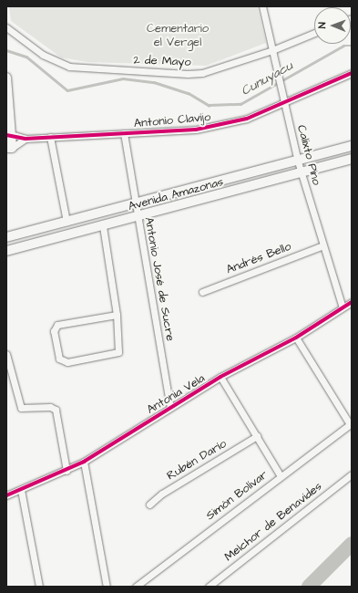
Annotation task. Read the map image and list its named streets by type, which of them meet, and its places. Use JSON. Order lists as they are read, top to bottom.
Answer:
{
  "streets": {
    "main road": ["Avenida Amazonas"],
    "street": [
      "2 de Mayo",
      "Antonio Clavijo",
      "Calixto Pino",
      "Andrés Bello",
      "Antonio José de Sucre",
      "Antonia Vela",
      "Rubén Darío",
      "Simón Bolívar",
      "Melchor de Benavides"
    ]
  },
  "crossings": [
    ["2 de Mayo", "Calixto Pino"],
    ["Antonio Clavijo", "Calixto Pino"],
    ["Antonio Clavijo", "Antonio José de Sucre"],
    ["Calixto Pino", "Avenida Amazonas"],
    ["Calixto Pino", "Andrés Bello"],
    ["Calixto Pino", "Antonia Vela"],
    ["Avenida Amazonas", "Antonio José de Sucre"],
    ["Antonio José de Sucre", "Antonia Vela"]
  ],
  "water": ["Cunuyacu"],
  "parks": ["Cementario el Vergel"],
  "north": "left"
}
